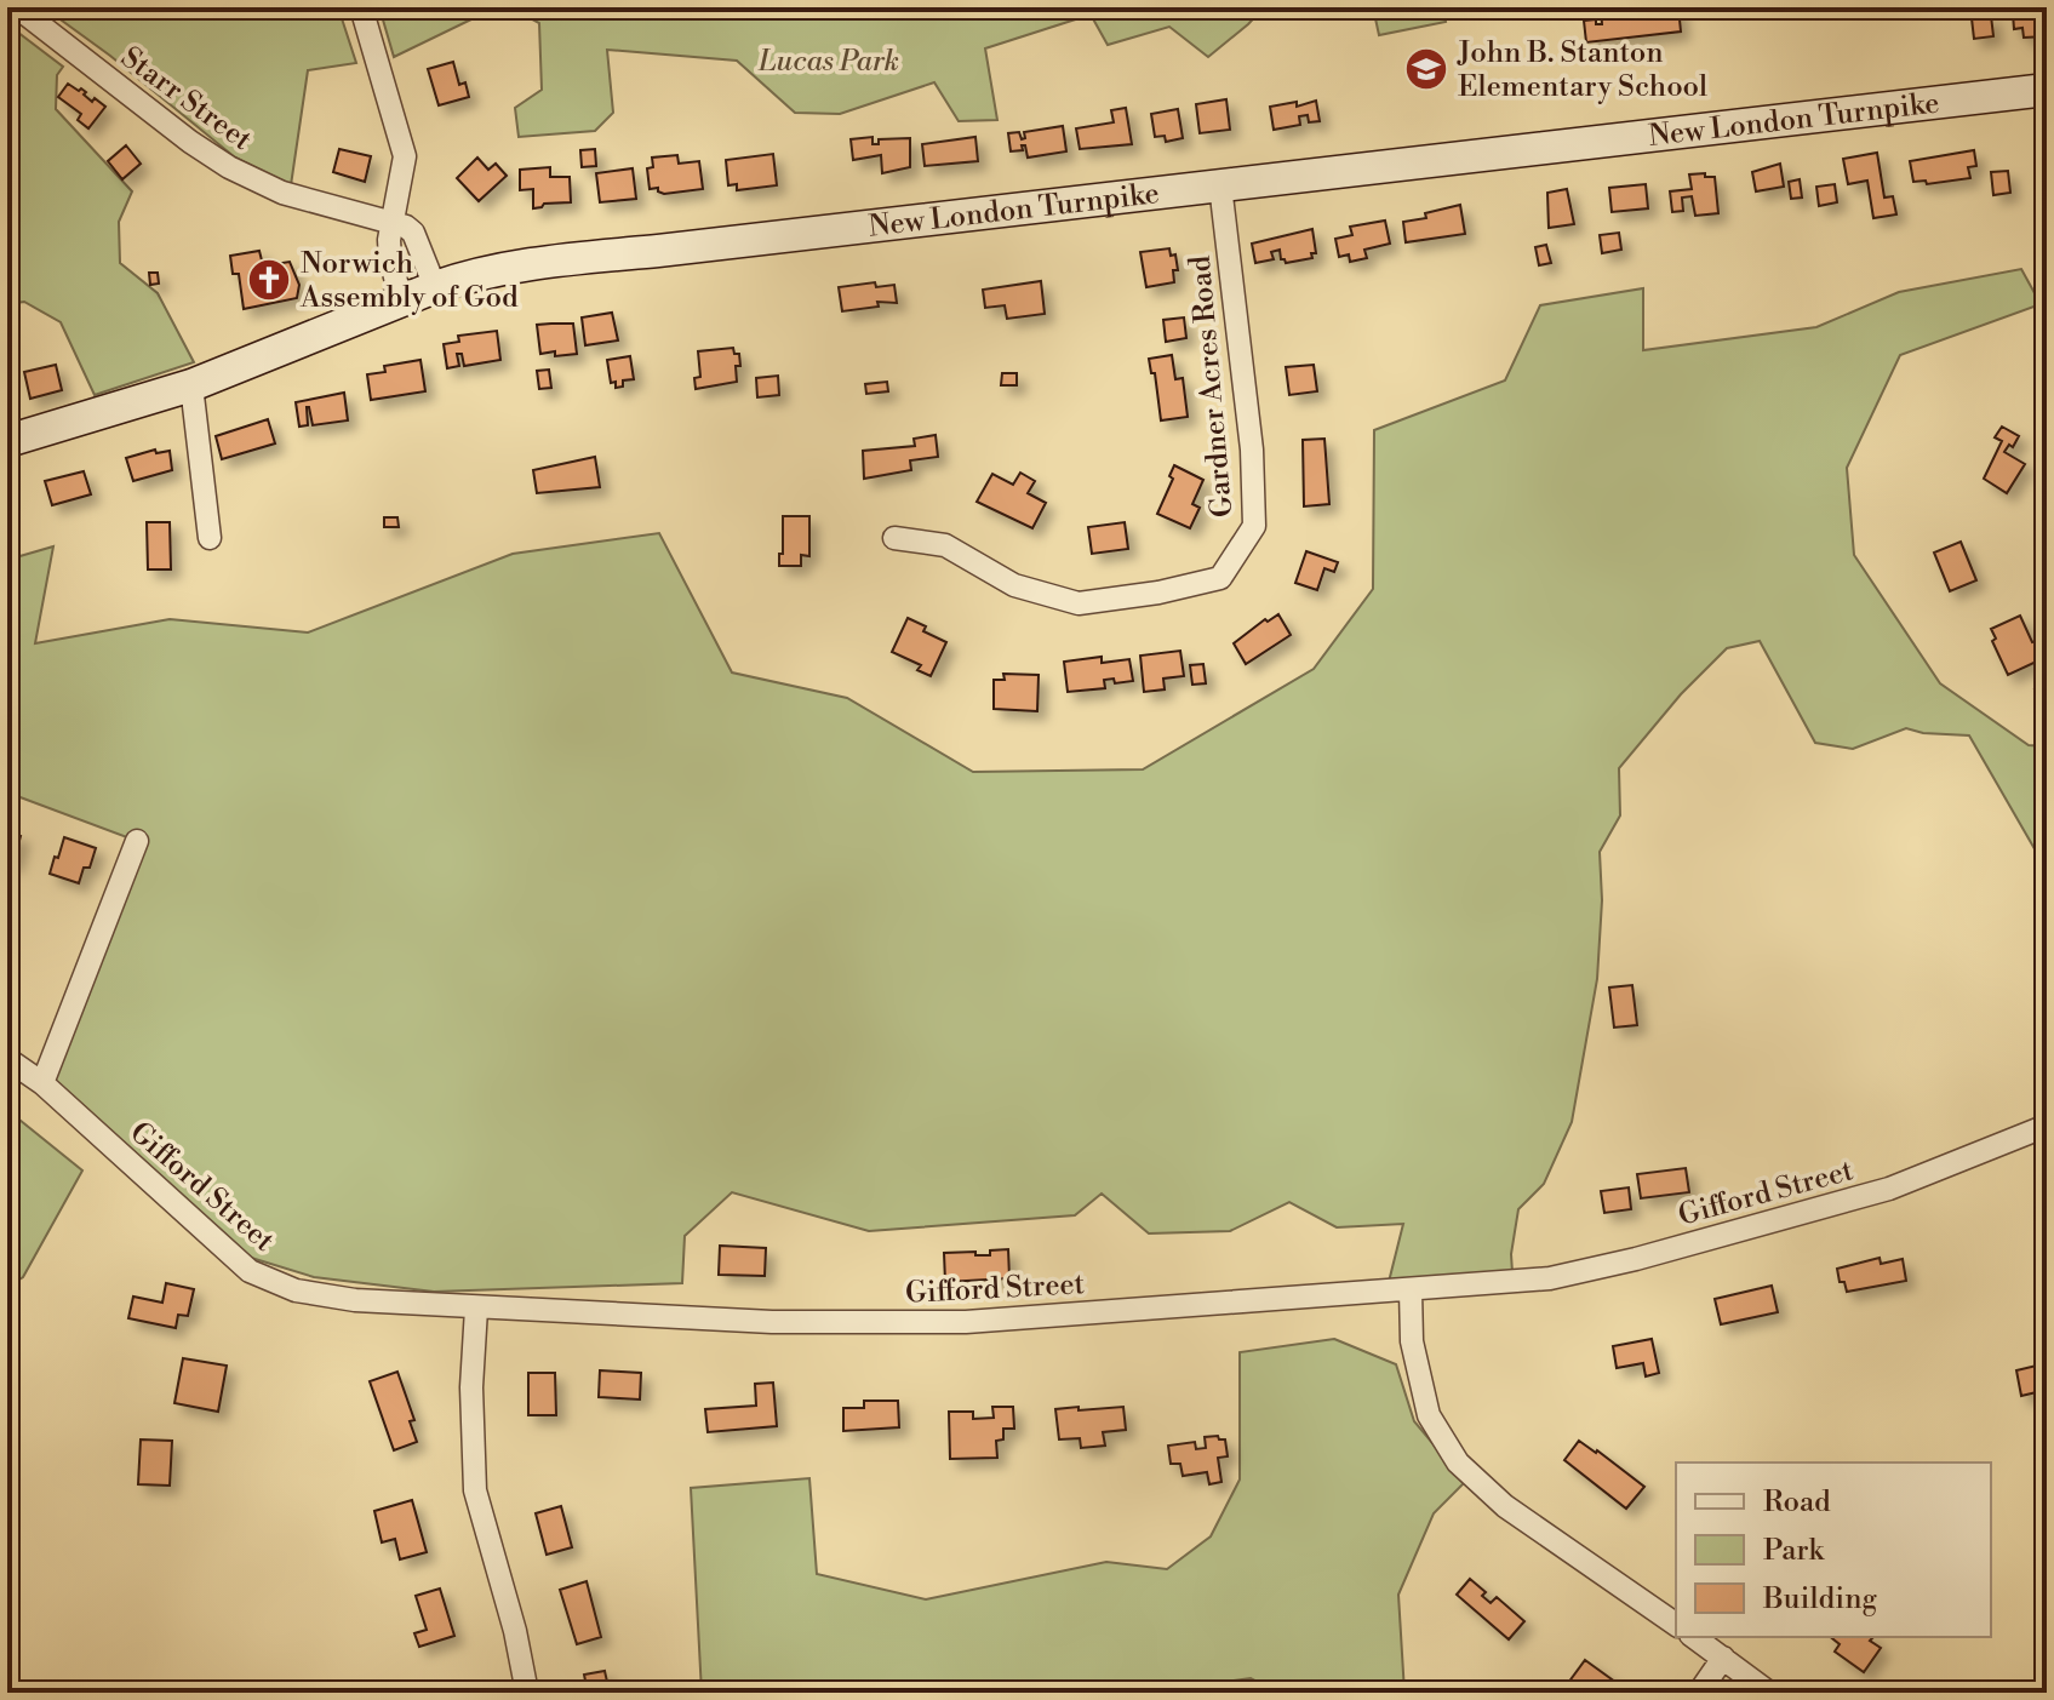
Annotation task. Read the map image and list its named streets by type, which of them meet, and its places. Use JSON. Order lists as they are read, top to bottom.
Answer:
{
  "streets": {
    "main road": ["New London Turnpike"],
    "street": ["Starr Street", "Gardner Acres Road", "Gifford Street"]
  },
  "crossings": [
    ["New London Turnpike", "Gardner Acres Road"]
  ],
  "parks": ["Lucas Park"],
  "places": {
    "school or university": ["John B. Stanton Elementary School"],
    "church": ["Norwich Assembly of God"]
  },
  "legend": ["Road", "Park", "Building"]
}
